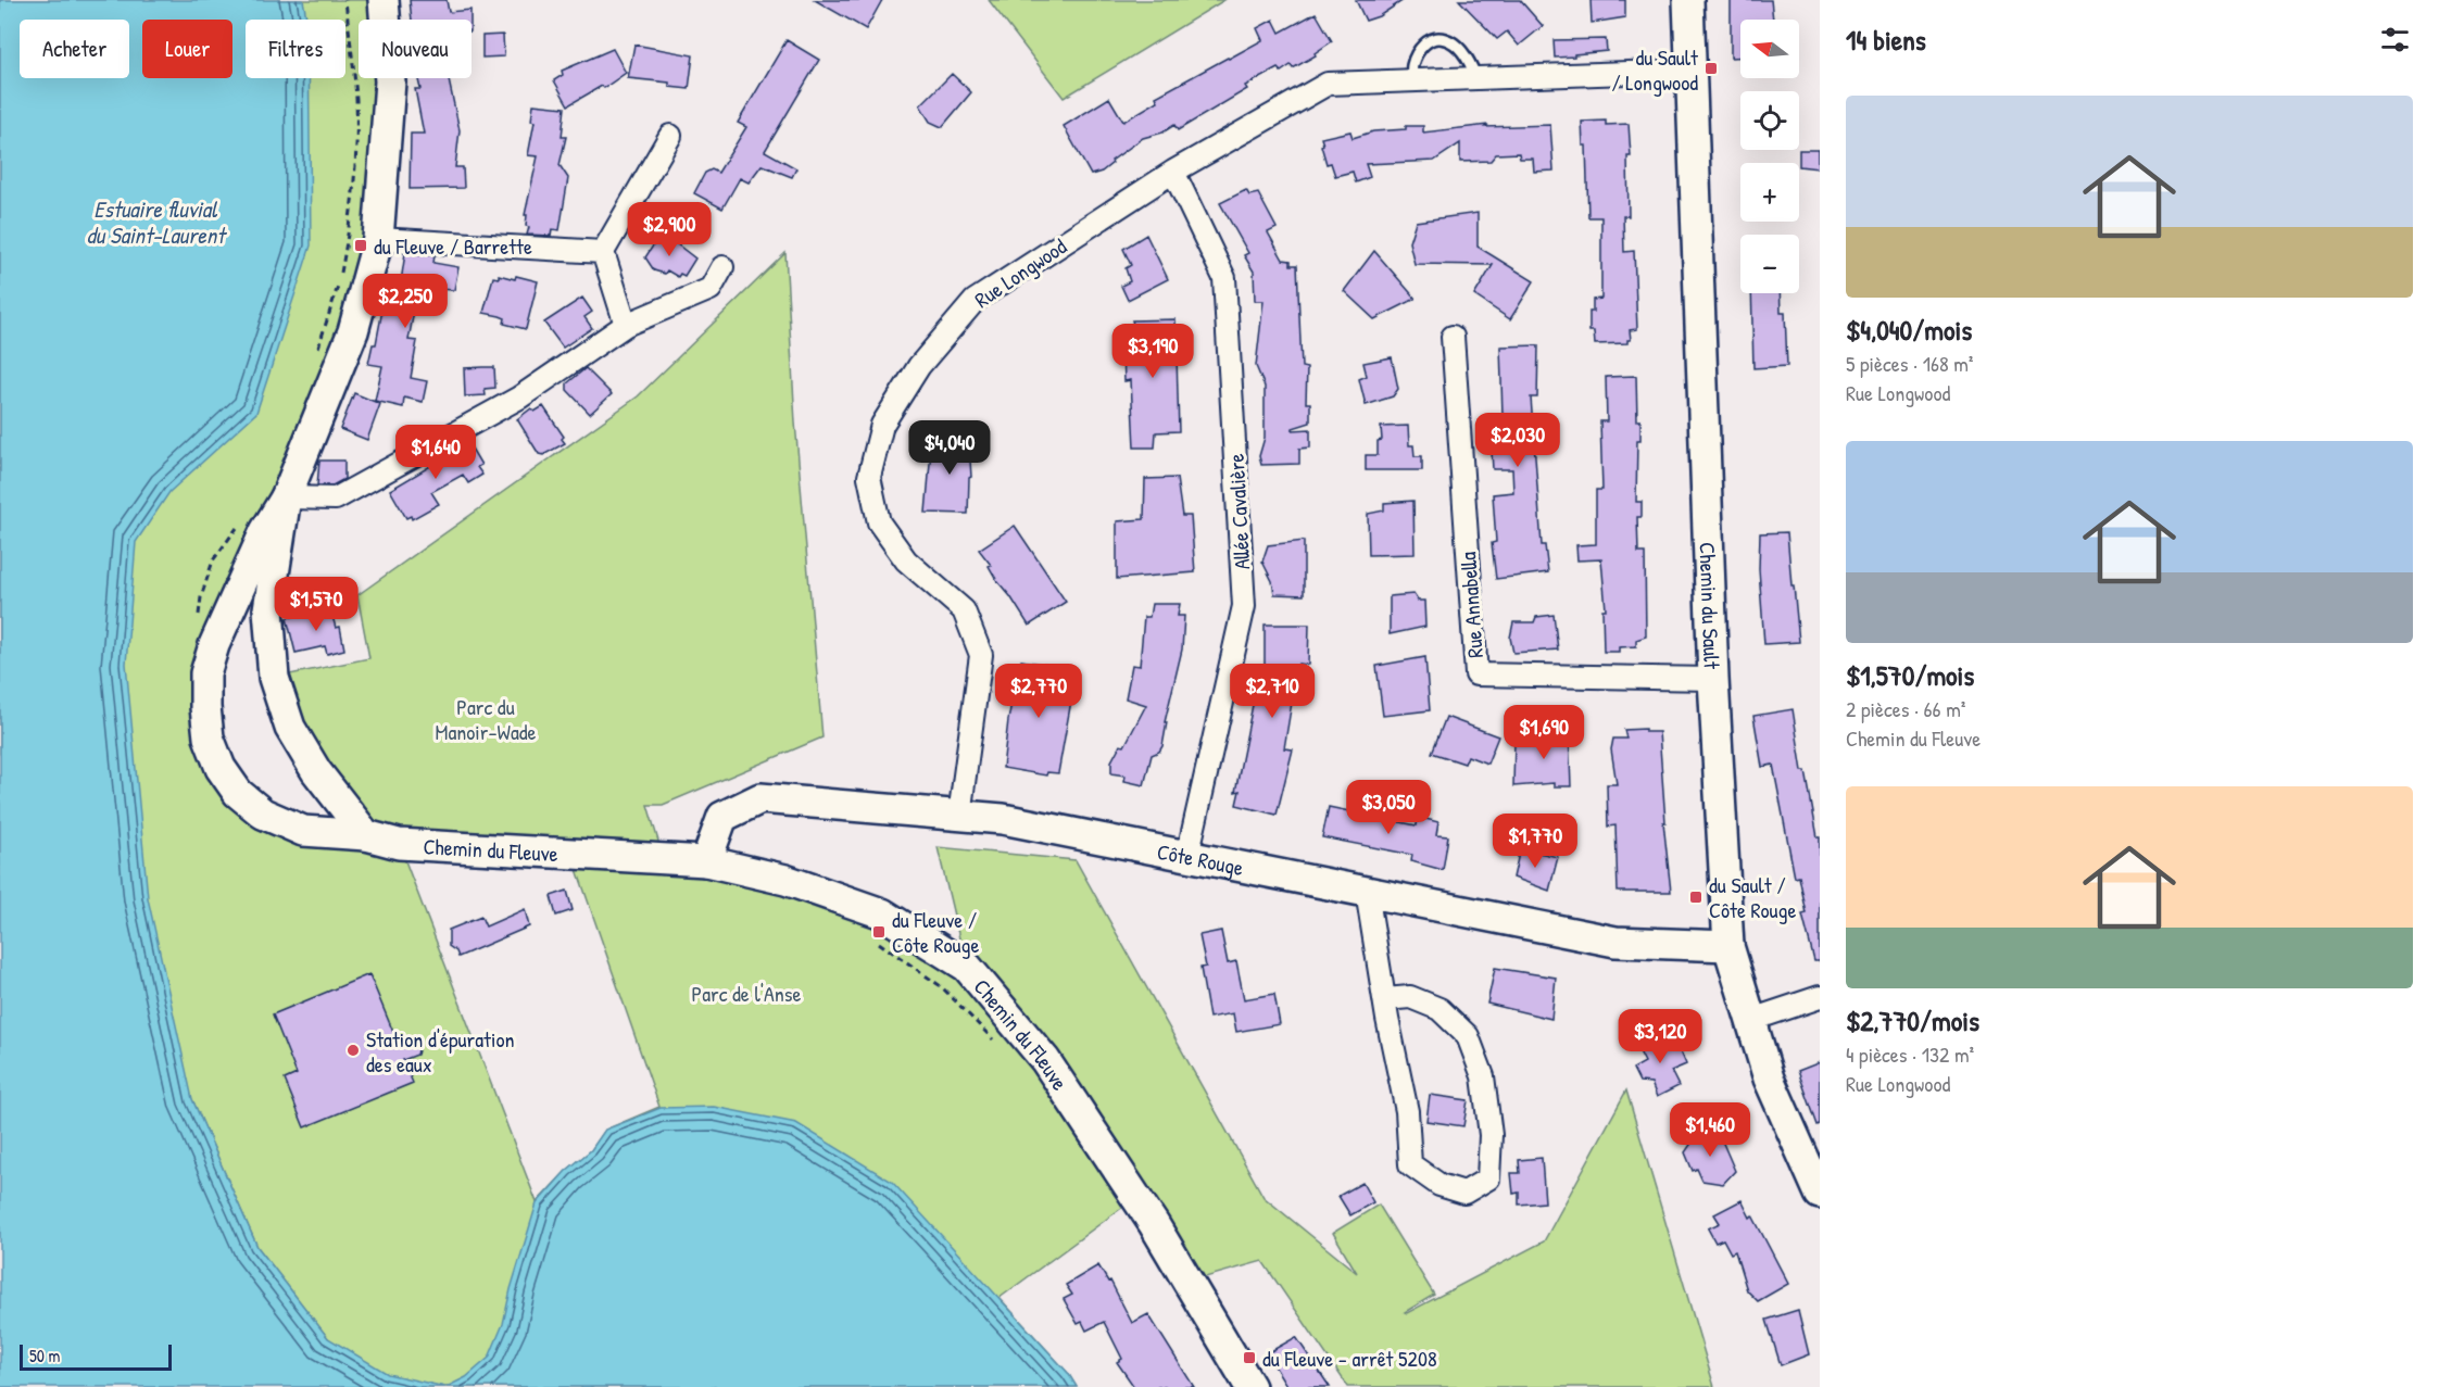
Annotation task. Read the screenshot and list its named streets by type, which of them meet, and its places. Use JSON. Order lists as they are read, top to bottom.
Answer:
{
  "streets": {
    "street": [
      "Rue Longwood",
      "Allée Cavalière",
      "Rue Annabella",
      "Chemin du Sault",
      "Chemin du Fleuve",
      "Côte Rouge"
    ]
  },
  "crossings": [
    ["Rue Longwood", "Allée Cavalière"],
    ["Rue Longwood", "Chemin du Sault"],
    ["Rue Longwood", "Côte Rouge"],
    ["Allée Cavalière", "Côte Rouge"],
    ["Rue Annabella", "Chemin du Sault"],
    ["Chemin du Sault", "Côte Rouge"],
    ["Chemin du Fleuve", "Côte Rouge"]
  ],
  "water": ["Estuaire fluvial du Saint-Laurent"],
  "parks": ["Parc du Manoir-Wade", "Parc de l'Anse"],
  "places": {
    "transit": [
      "du Sault / Longwood",
      "du Fleuve / Barrette",
      "du Sault / Côte Rouge",
      "du Fleuve / Côte Rouge",
      "du Fleuve - arrêt 5208"
    ],
    "other": ["Station d'épuration des eaux"]
  },
  "scale_bar": "50 m",
  "north": "left",
  "page": {
    "heading": "14 biens",
    "map_buttons": ["+", "−"],
    "chip": [
      "Acheter",
      "Louer",
      "Filtres",
      "Nouveau"
    ],
    "list": [
      {
        "name": "$4,040/mois",
        "note": "5 pièces · 168 m² · Rue Longwood"
      },
      {
        "name": "$1,570/mois",
        "note": "2 pièces · 66 m² · Chemin du Fleuve"
      },
      {
        "name": "$2,770/mois",
        "note": "4 pièces · 132 m² · Rue Longwood"
      }
    ],
    "price": [
      "$2,900",
      "$2,250",
      "$3,190",
      "$2,030",
      "$4,040",
      "$1,640",
      "$1,570",
      "$2,770",
      "$2,710",
      "$1,690",
      "$3,050",
      "$1,770",
      "$3,120",
      "$1,460"
    ],
    "scale": "50 m"
  }
}
